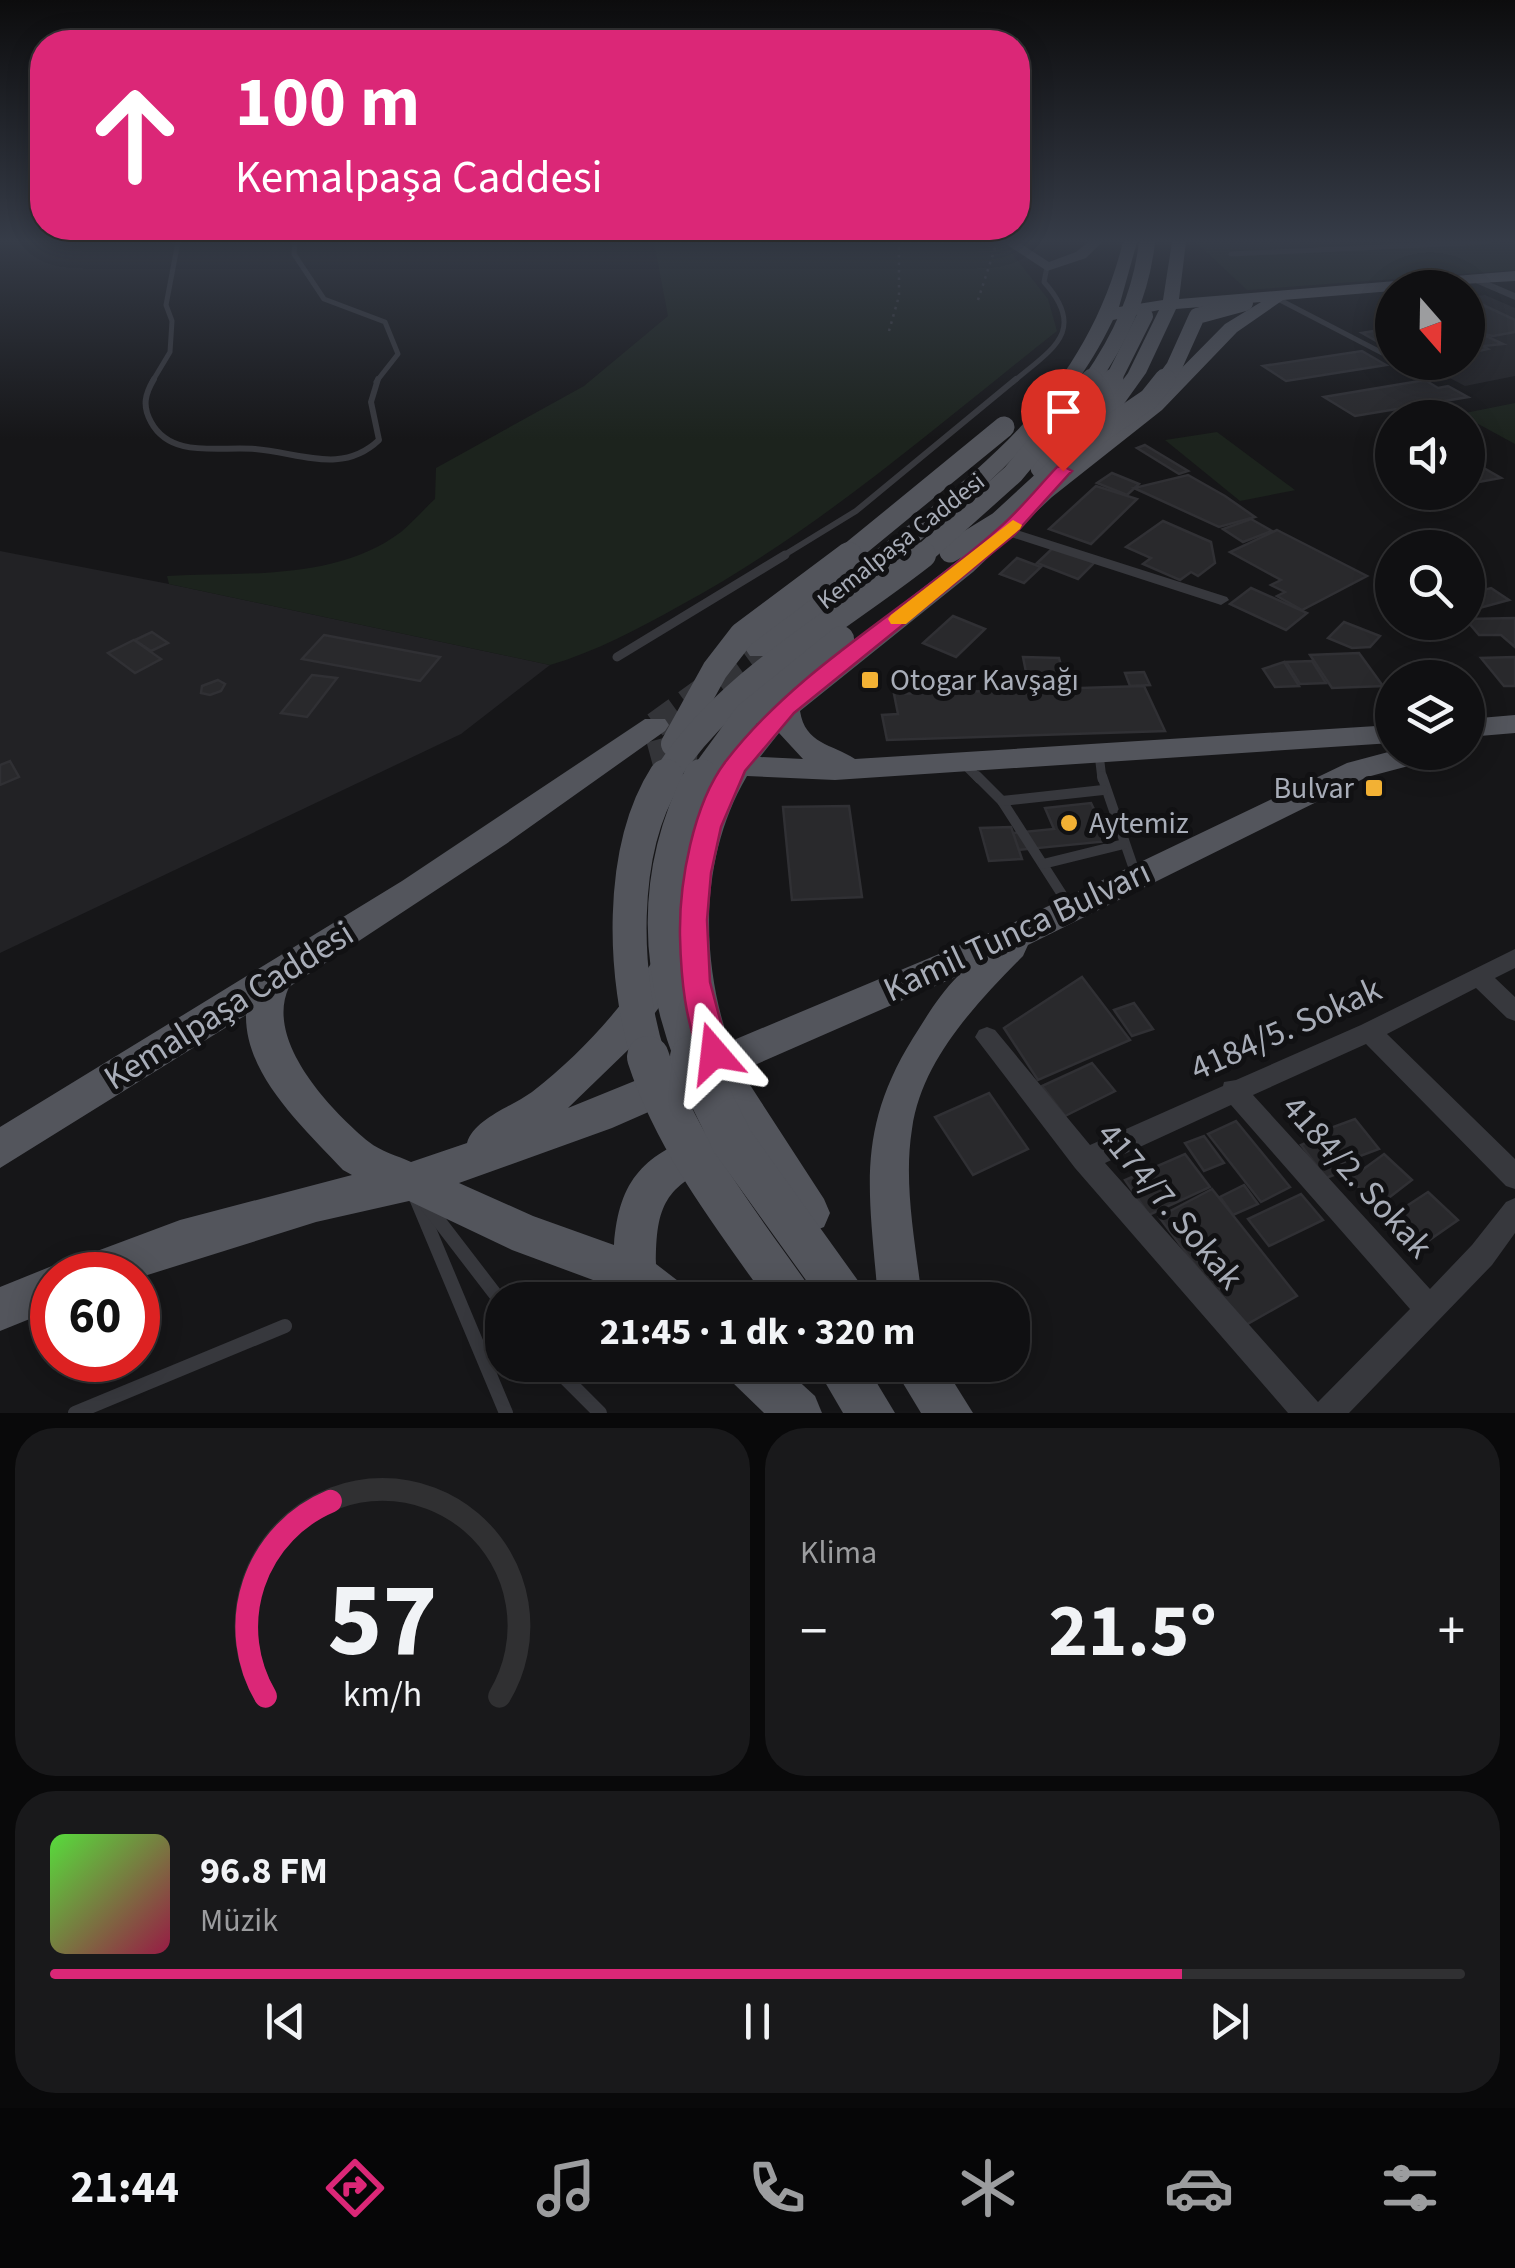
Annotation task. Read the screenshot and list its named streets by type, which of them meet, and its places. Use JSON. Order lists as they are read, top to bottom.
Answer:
{
  "streets": {
    "main road": ["Kemalpaşa Caddesi", "Kamil Tunca Bulvarı"],
    "street": ["4184/5. Sokak", "4184/2. Sokak", "4174/7. Sokak"]
  },
  "crossings": [
    ["4184/5. Sokak", "4184/2. Sokak"],
    ["4184/5. Sokak", "4174/7. Sokak"]
  ],
  "places": {
    "transit": ["Otogar Kavşağı", "Bulvar"],
    "other": ["Aytemiz"]
  },
  "north": "bottom",
  "page": {
    "turn": ["100 m", "Kemalpaşa Caddesi"],
    "limit": "60",
    "trip": "21:45 · 1 dk · 320 m",
    "tile": "Klima",
    "heat": ["−", "21.5°", "+"],
    "song": ["96.8 FM", "Müzik"],
    "tabs": "21:44",
    "gauge": ["57", "km/h"]
  }
}
